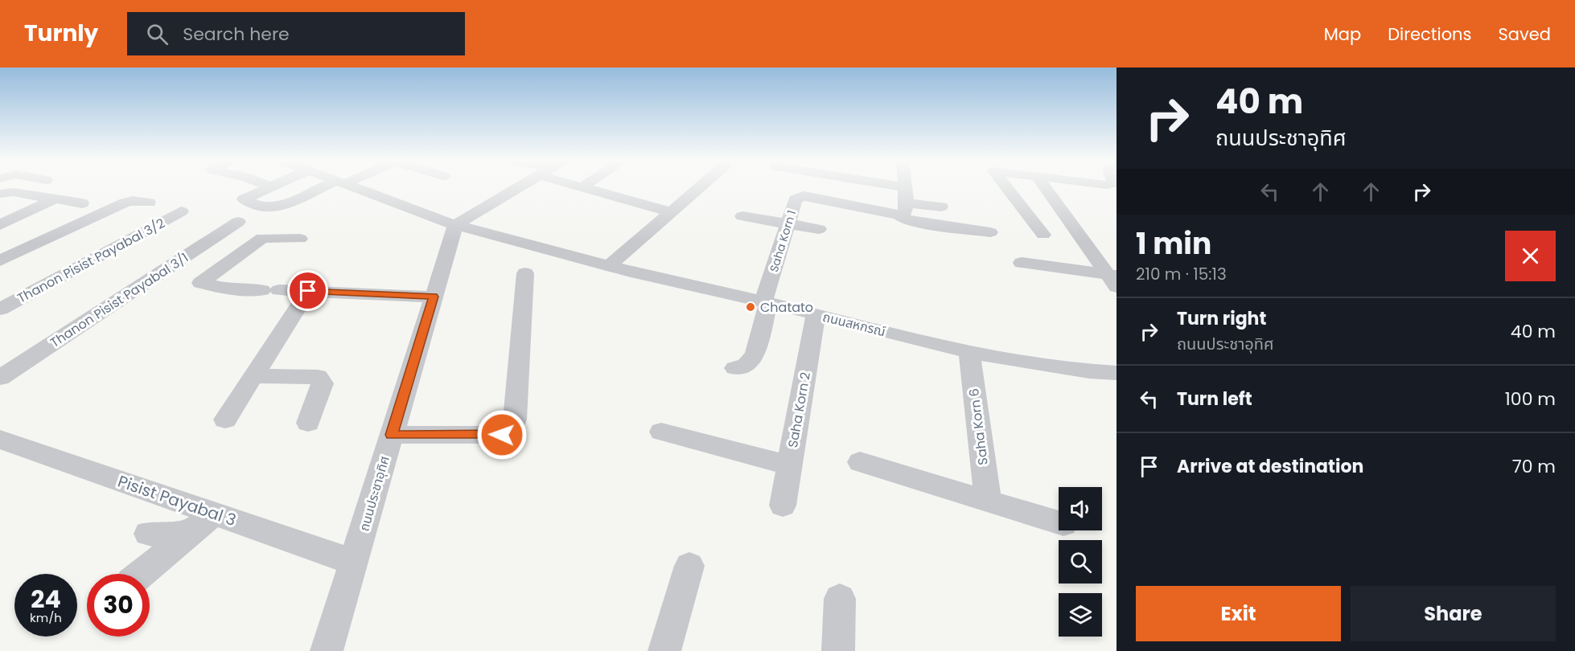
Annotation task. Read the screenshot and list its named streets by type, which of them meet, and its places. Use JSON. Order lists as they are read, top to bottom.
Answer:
{
  "streets": {
    "street": [
      "Saha Korn 1",
      "Thanon Pisist Payabal 3/2",
      "Thanon Pisist Payabal 3/1",
      "ถนนสหกรณ์",
      "Saha Korn 2",
      "Saha Korn 6",
      "ถนนประชาอุทิศ",
      "Pisist Payabal 3"
    ]
  },
  "crossings": [
    ["Saha Korn 1", "ถนนสหกรณ์"],
    ["ถนนสหกรณ์", "Saha Korn 2"],
    ["ถนนสหกรณ์", "Saha Korn 6"],
    ["ถนนสหกรณ์", "ถนนประชาอุทิศ"],
    ["ถนนประชาอุทิศ", "Pisist Payabal 3"]
  ],
  "places": ["Chatato"],
  "page": {
    "header": "Turnly",
    "search": "Search here",
    "nav": ["Map", "Directions", "Saved"],
    "turn": ["40 m", "ถนนประชาอุทิศ"],
    "heading": ["1 min", "210 m · 15:13"],
    "list": [
      {
        "name": "Turn right",
        "note": "ถนนประชาอุทิศ",
        "value": "40 m"
      },
      {
        "name": "Turn left",
        "value": "100 m"
      },
      {
        "name": "Arrive at destination",
        "value": "70 m"
      }
    ],
    "speed": "24 km/h",
    "limit": "30",
    "buttons": ["Exit", "Share"]
  }
}
